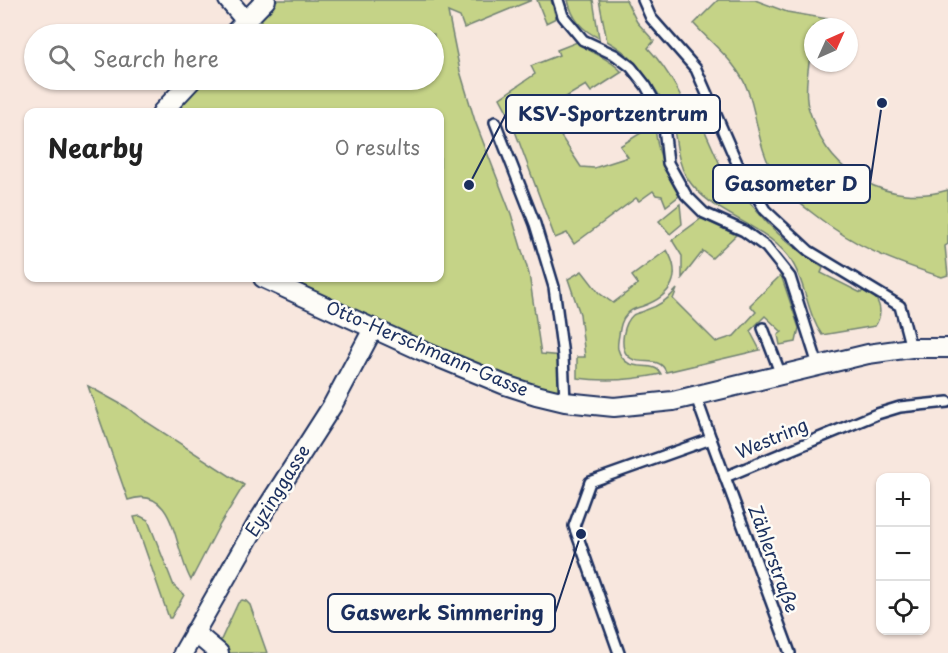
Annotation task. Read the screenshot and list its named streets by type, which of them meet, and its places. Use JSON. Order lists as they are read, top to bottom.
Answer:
{
  "streets": {
    "street": ["Otto-Herschmann-Gasse", "Eyzinggasse"],
    "lane": ["Westring", "Zählerstraße"]
  },
  "crossings": [
    ["Otto-Herschmann-Gasse", "Eyzinggasse"],
    ["Westring", "Zählerstraße"]
  ],
  "places": ["Gasometer D", "KSV-Sportzentrum", "Gaswerk Simmering"],
  "north": "top right",
  "page": {
    "search": "Search here",
    "heading": ["Nearby", "0 results"],
    "map_buttons": ["+", "−"]
  }
}
